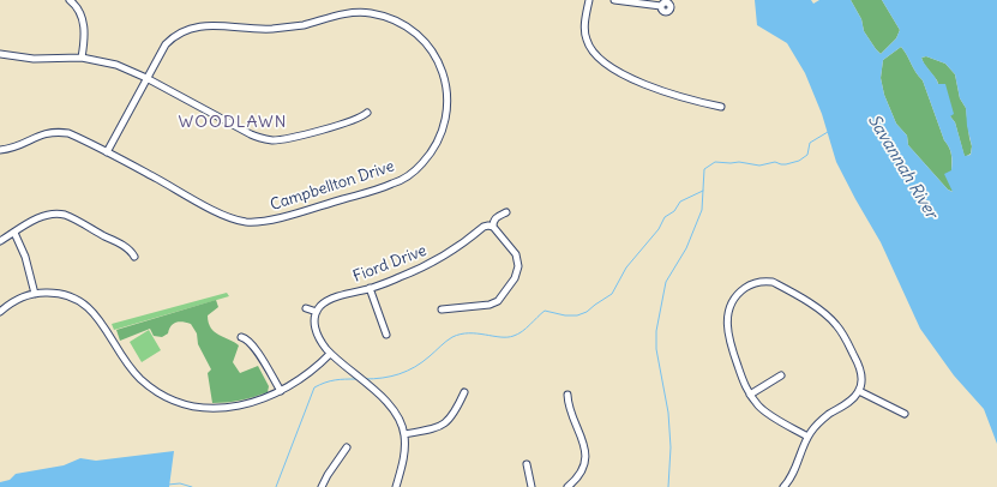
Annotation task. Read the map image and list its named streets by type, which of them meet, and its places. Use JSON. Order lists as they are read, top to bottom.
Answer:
{
  "streets": {
    "street": ["Campbellton Drive", "Fiord Drive"]
  },
  "districts": ["WOODLAWN"],
  "water": ["Savannah River"]
}
